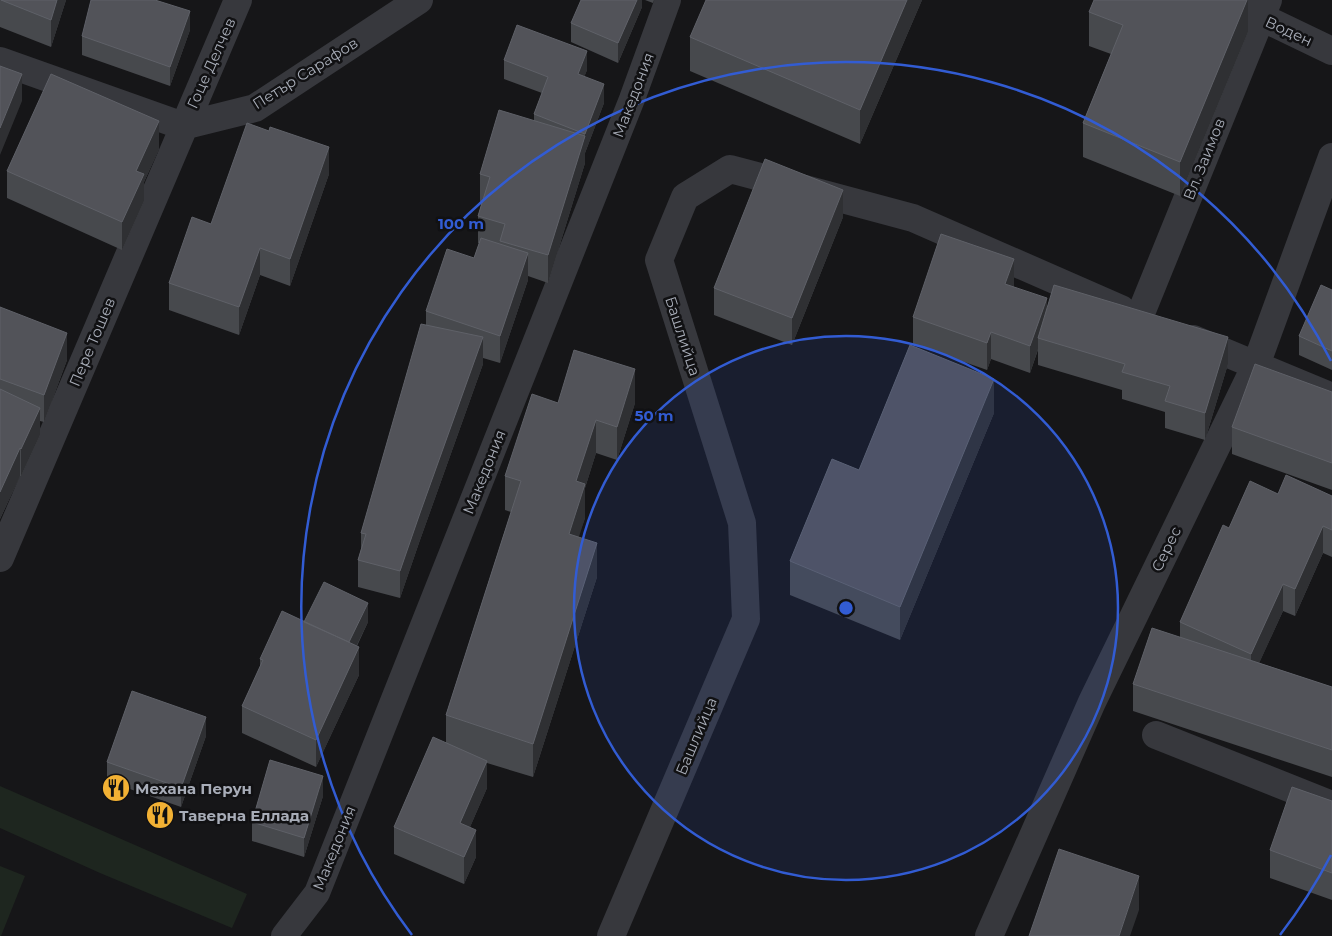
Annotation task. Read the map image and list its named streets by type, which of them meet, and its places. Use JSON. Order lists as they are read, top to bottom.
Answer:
{
  "streets": {
    "street": [
      "Воден",
      "Гоце Делчев",
      "Петър Сарафов",
      "Македония",
      "Вл. Заимов",
      "Башлийца",
      "Пере Тошев",
      "Серес"
    ]
  },
  "crossings": [
    ["Воден", "Вл. Заимов"],
    ["Гоце Делчев", "Петър Сарафов"],
    ["Гоце Делчев", "Пере Тошев"],
    ["Петър Сарафов", "Пере Тошев"],
    ["Вл. Заимов", "Башлийца"],
    ["Башлийца", "Серес"]
  ],
  "places": {
    "restaurant": ["Механа Перун", "Таверна Еллада"]
  },
  "rings": ["100 m", "50 m"]
}
